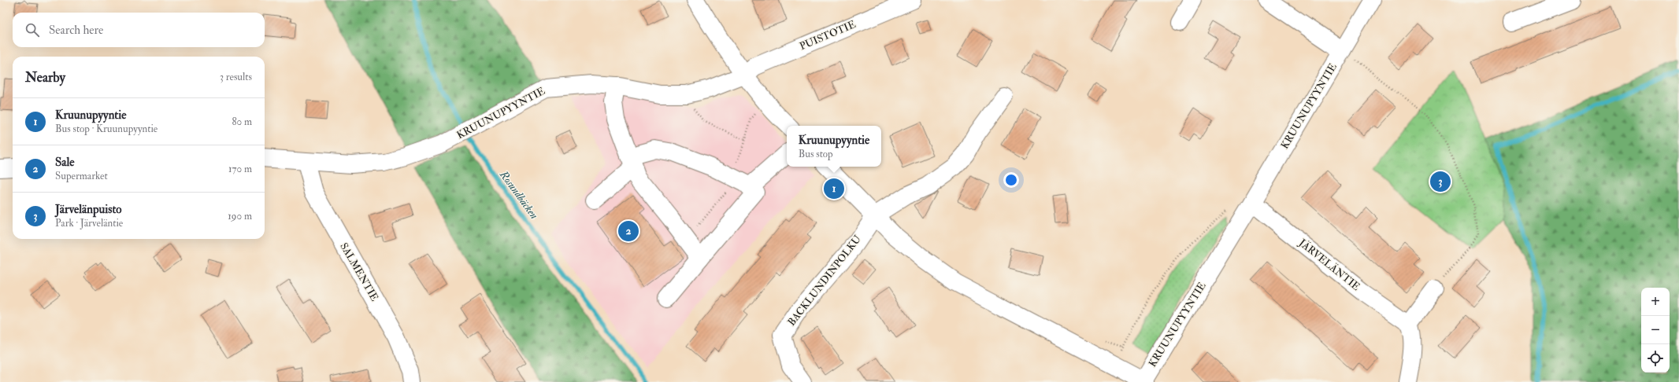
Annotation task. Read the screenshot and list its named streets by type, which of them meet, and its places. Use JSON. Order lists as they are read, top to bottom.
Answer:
{
  "streets": {
    "street": [
      "PUISTOTIE",
      "KRUUNUPYYNTIE",
      "JÄRVELÄNTIE",
      "SALMENTIE",
      "BACKLUNDINPOLKU"
    ]
  },
  "crossings": [
    ["PUISTOTIE", "KRUUNUPYYNTIE"],
    ["KRUUNUPYYNTIE", "JÄRVELÄNTIE"],
    ["KRUUNUPYYNTIE", "SALMENTIE"],
    ["KRUUNUPYYNTIE", "BACKLUNDINPOLKU"]
  ],
  "water": ["Rosundbäcken"],
  "page": {
    "search": "Search here",
    "heading": ["Nearby", "3 results"],
    "list": [
      {
        "mark": "1",
        "name": "Kruunupyyntie",
        "note": "Bus stop · Kruunupyyntie",
        "value": "80 m"
      },
      {
        "mark": "2",
        "name": "Sale",
        "note": "Supermarket",
        "value": "170 m"
      },
      {
        "mark": "3",
        "name": "Järvelänpuisto",
        "note": "Park · Järveläntie",
        "value": "190 m"
      }
    ],
    "popup": ["Kruunupyyntie", "Bus stop"],
    "pins": ["3", "1", "2"],
    "map_buttons": ["+", "−"]
  }
}
